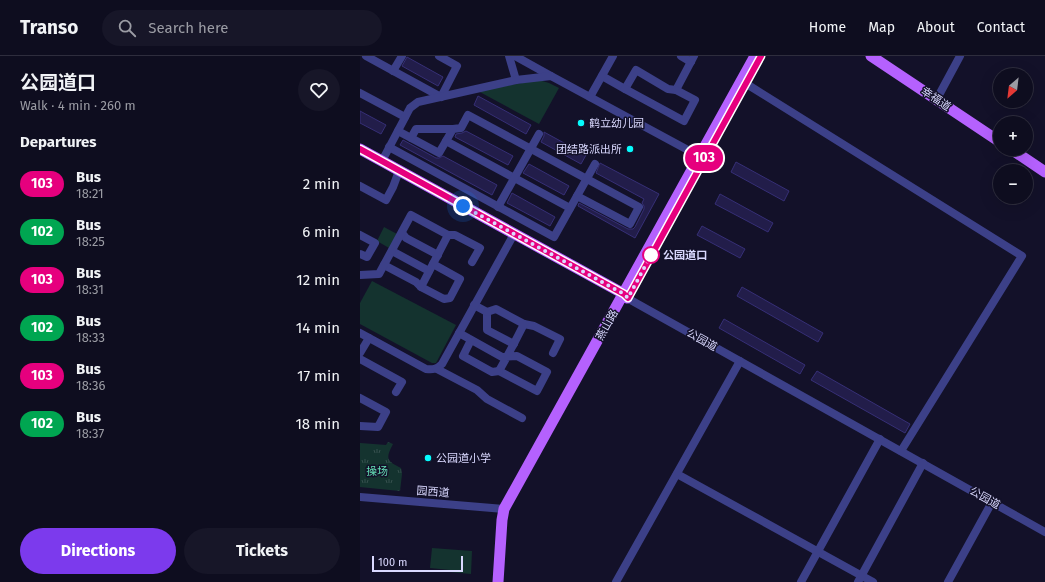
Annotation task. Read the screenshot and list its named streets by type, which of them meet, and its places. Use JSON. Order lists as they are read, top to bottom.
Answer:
{
  "streets": {
    "main road": ["幸福道", "燕山路", "公园道"],
    "street": ["园西道"]
  },
  "crossings": [
    ["燕山路", "公园道"],
    ["燕山路", "园西道"]
  ],
  "parks": ["操场"],
  "places": [
    "鹤立幼儿园",
    "团结路派出所",
    "公园道口",
    "公园道小学"
  ],
  "lines": ["bus line 103"],
  "scale_bar": "100 m",
  "north": "bottom left",
  "page": {
    "header": "Transo",
    "search": "Search here",
    "nav": [
      "Home",
      "Map",
      "About",
      "Contact"
    ],
    "heading": [
      ["公园道口", "Walk · 4 min · 260 m"],
      "Departures"
    ],
    "on_map": "103",
    "map_buttons": ["+", "−"],
    "list": [
      {
        "mark": "103",
        "name": "Bus",
        "note": "18:21",
        "value": "2 min"
      },
      {
        "mark": "102",
        "name": "Bus",
        "note": "18:25",
        "value": "6 min"
      },
      {
        "mark": "103",
        "name": "Bus",
        "note": "18:31",
        "value": "12 min"
      },
      {
        "mark": "102",
        "name": "Bus",
        "note": "18:33",
        "value": "14 min"
      },
      {
        "mark": "103",
        "name": "Bus",
        "note": "18:36",
        "value": "17 min"
      },
      {
        "mark": "102",
        "name": "Bus",
        "note": "18:37",
        "value": "18 min"
      }
    ],
    "buttons": ["Directions", "Tickets"],
    "scale": "100 m"
  }
}
